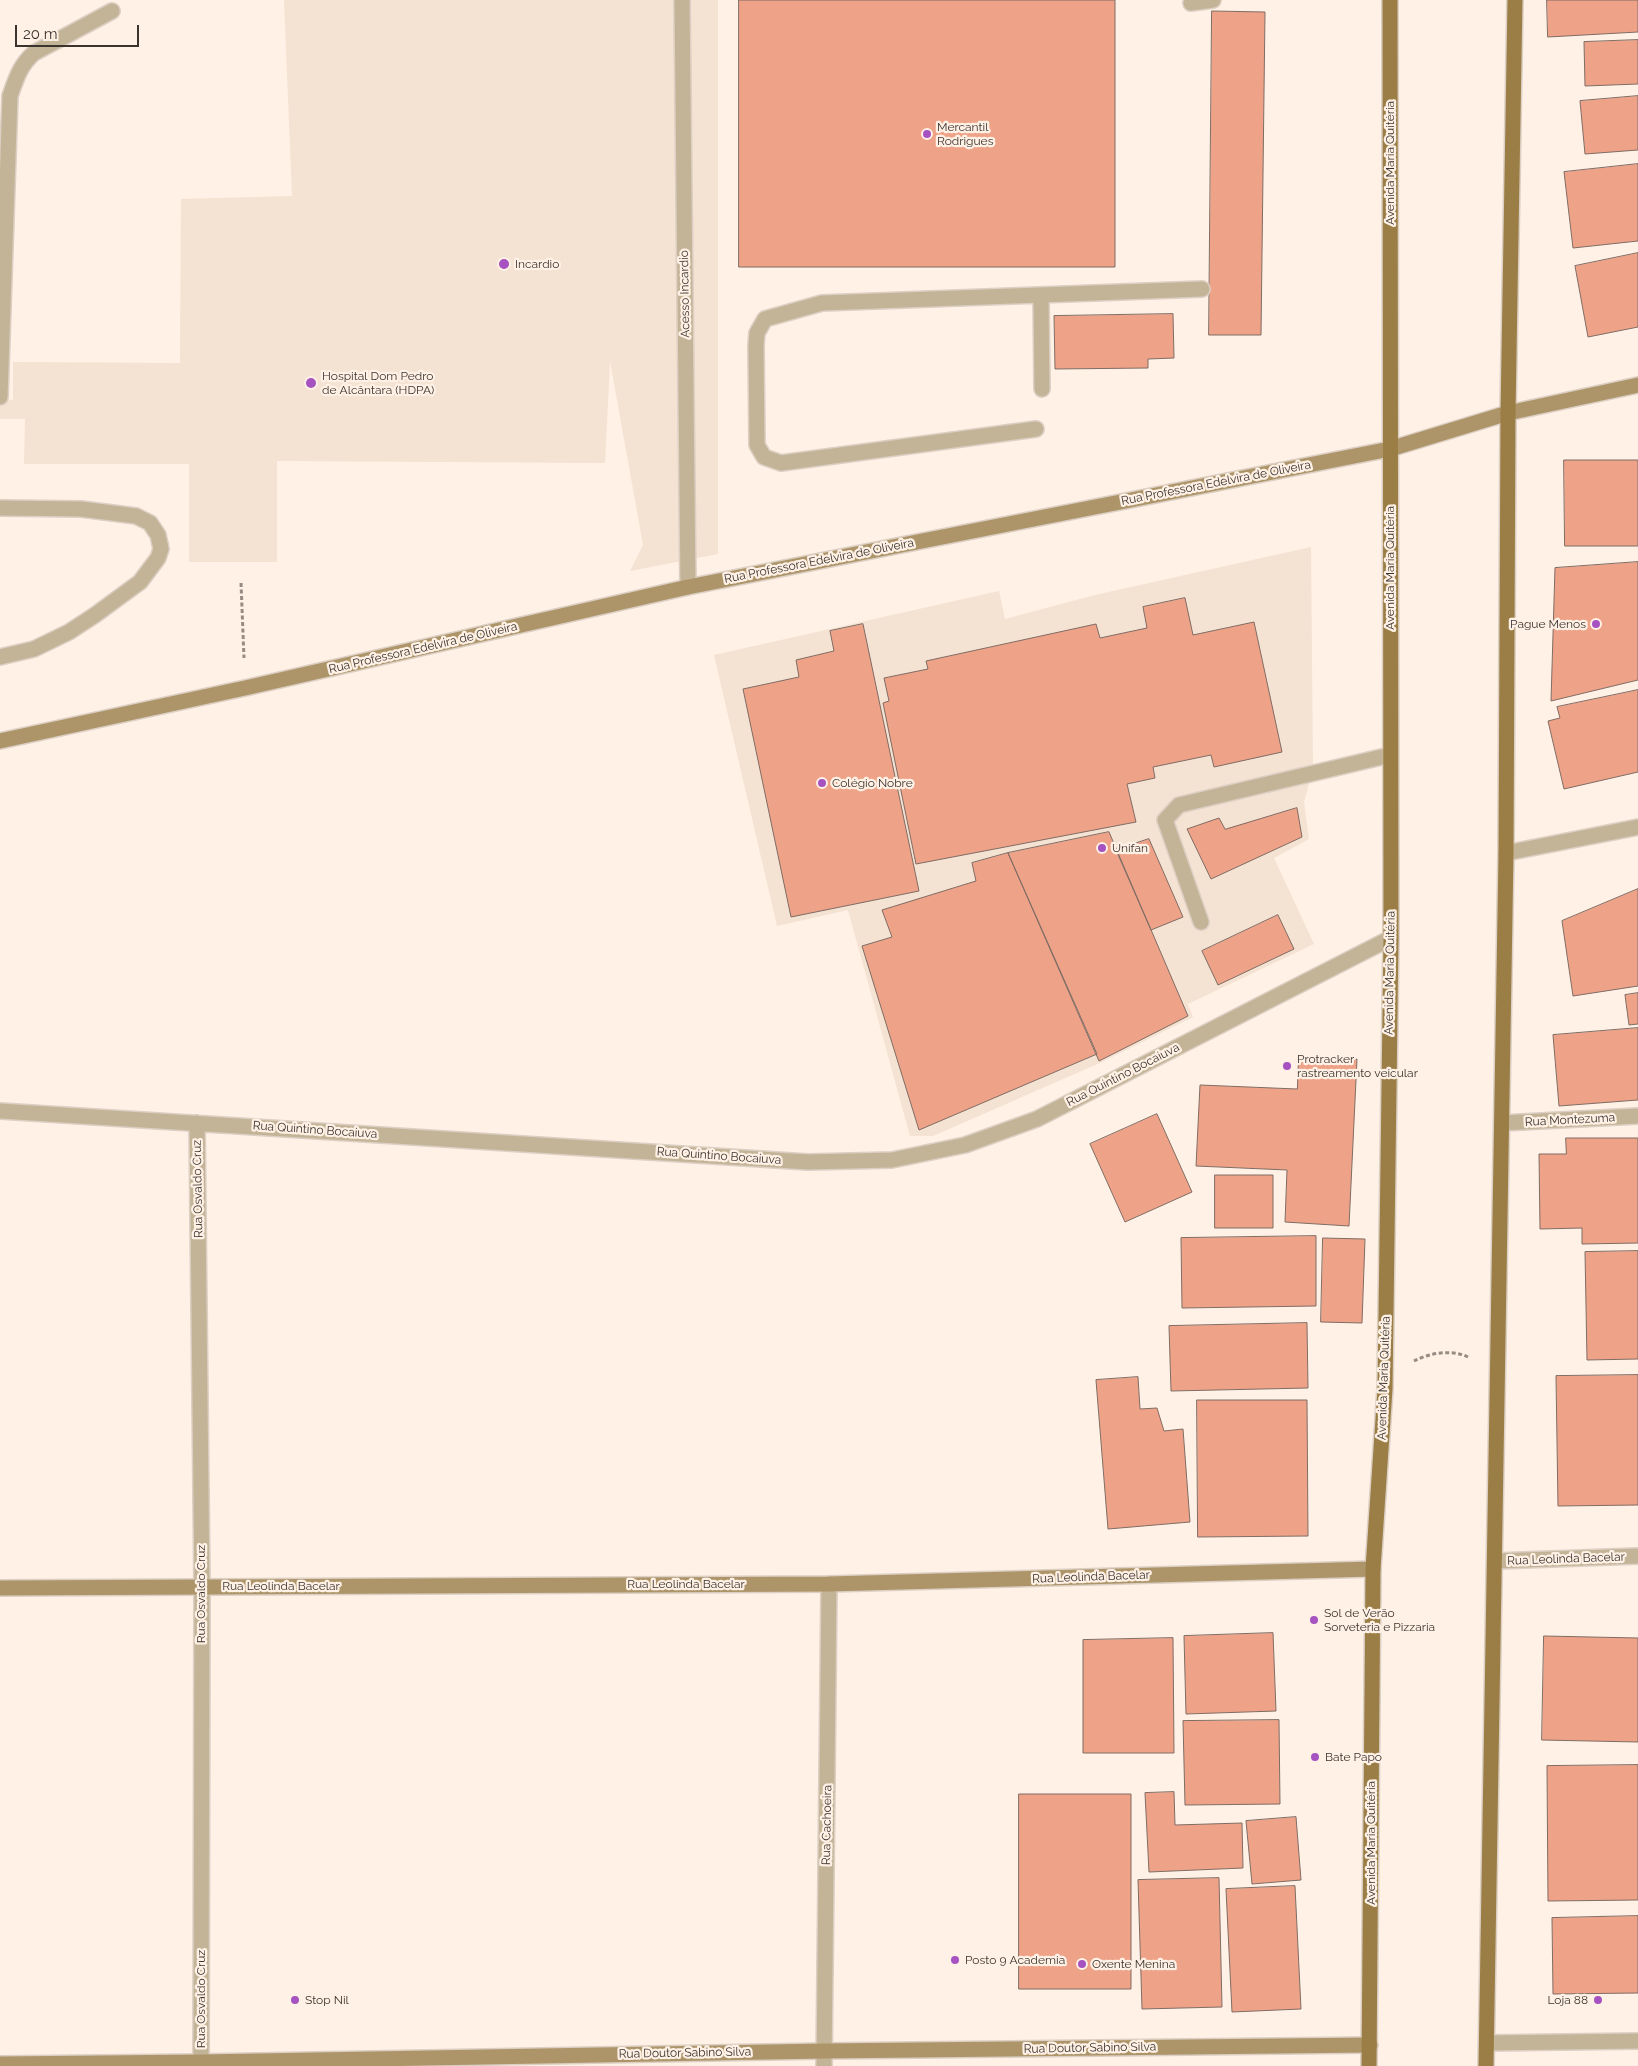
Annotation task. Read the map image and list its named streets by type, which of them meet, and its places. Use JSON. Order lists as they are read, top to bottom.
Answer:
{
  "streets": {
    "main road": ["Avenida Maria Quitéria"],
    "street": [
      "Acesso Incardio",
      "Rua Professora Edelvira de Oliveira",
      "Rua Quintino Bocaiuva",
      "Rua Montezuma",
      "Rua Osvaldo Cruz",
      "Rua Leolinda Bacelar",
      "Rua Cachoeira",
      "Rua Doutor Sabino Silva"
    ]
  },
  "crossings": [
    ["Avenida Maria Quitéria", "Rua Professora Edelvira de Oliveira"],
    ["Avenida Maria Quitéria", "Rua Quintino Bocaiuva"],
    ["Avenida Maria Quitéria", "Rua Leolinda Bacelar"],
    ["Avenida Maria Quitéria", "Rua Doutor Sabino Silva"],
    ["Acesso Incardio", "Rua Professora Edelvira de Oliveira"],
    ["Rua Quintino Bocaiuva", "Rua Osvaldo Cruz"],
    ["Rua Osvaldo Cruz", "Rua Leolinda Bacelar"],
    ["Rua Osvaldo Cruz", "Rua Doutor Sabino Silva"],
    ["Rua Leolinda Bacelar", "Rua Cachoeira"],
    ["Rua Cachoeira", "Rua Doutor Sabino Silva"]
  ],
  "places": [
    "Mercantil Rodrigues",
    "Incardio",
    "Hospital Dom Pedro de Alcântara (HDPA)",
    "Pague Menos",
    "Colégio Nobre",
    "Unifan",
    "Protracker rastreamento veicular",
    "Sol de Verão Sorveteria e Pizzaria",
    "Bate Papo",
    "Posto 9 Academia",
    "Oxente Menina",
    "Stop Nil",
    "Loja 88"
  ],
  "scale_bar": "20 m"
}
